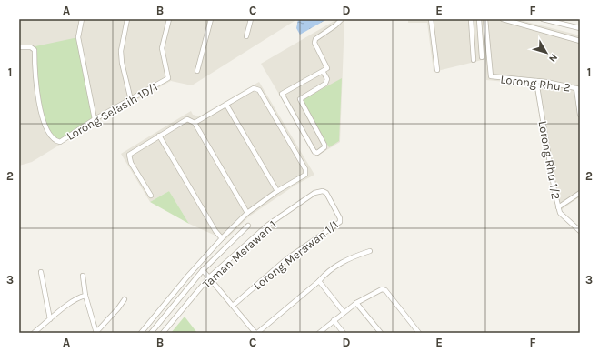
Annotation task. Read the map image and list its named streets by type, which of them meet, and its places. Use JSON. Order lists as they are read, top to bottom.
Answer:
{
  "streets": {
    "street": [
      "Lorong Rhu 2",
      "Lorong Selasih 1D/1",
      "Lorong Rhu 1/2",
      "Taman Merawan 1",
      "Lorong Merawan 1/1"
    ]
  },
  "crossings": [
    ["Lorong Rhu 2", "Lorong Rhu 1/2"],
    ["Taman Merawan 1", "Lorong Merawan 1/1"]
  ],
  "north": "bottom right",
  "grid": {
    "columns": [
      "A",
      "B",
      "C",
      "D",
      "E",
      "F"
    ],
    "rows": ["1", "2", "3"]
  }
}
